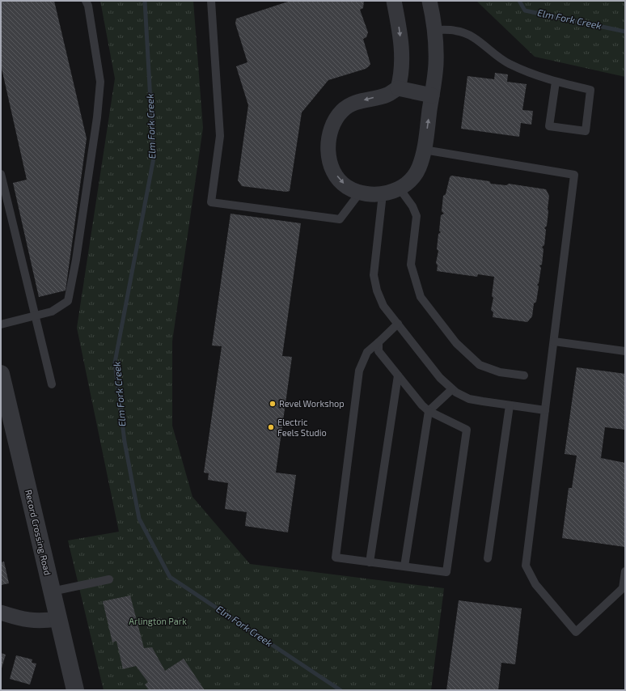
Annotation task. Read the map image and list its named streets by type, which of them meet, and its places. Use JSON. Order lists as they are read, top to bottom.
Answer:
{
  "streets": {
    "street": ["Record Crossing Road"]
  },
  "water": ["Elm Fork Creek"],
  "parks": ["Arlington Park"],
  "places": ["Revel Workshop", "Electric Feels Studio"]
}
